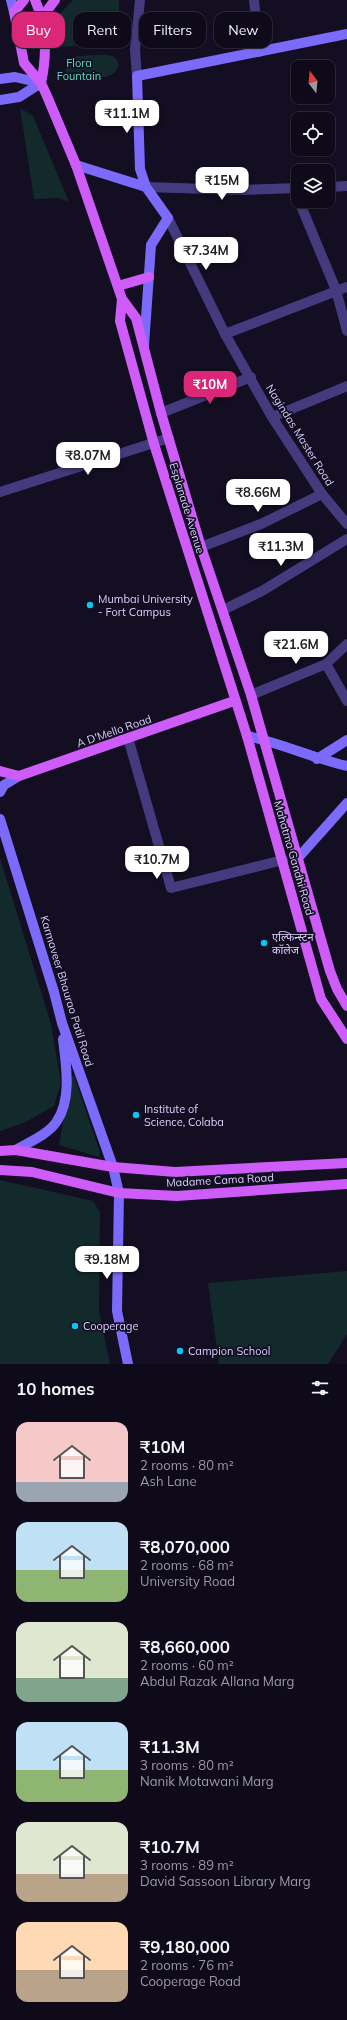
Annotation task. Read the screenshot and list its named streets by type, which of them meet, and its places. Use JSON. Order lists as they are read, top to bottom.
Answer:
{
  "streets": {
    "main road": [
      "Esplanade Avenue",
      "A D'Mello Road",
      "Mahatma Gandhi Road",
      "Madame Cama Road"
    ],
    "street": ["Nagindas Master Road", "Karmaveer Bhaurao Patil Road"]
  },
  "crossings": [
    ["Esplanade Avenue", "A D'Mello Road"],
    ["Esplanade Avenue", "Mahatma Gandhi Road"],
    ["A D'Mello Road", "Mahatma Gandhi Road"],
    ["Karmaveer Bhaurao Patil Road", "Madame Cama Road"]
  ],
  "parks": ["Flora Fountain"],
  "places": [
    "Mumbai University - Fort Campus",
    "एल्फिन्स्टन कॉलेज",
    "Institute of Science, Colaba",
    "Cooperage",
    "Campion School"
  ],
  "north": "top",
  "page": {
    "chip": [
      "Buy",
      "Rent",
      "Filters",
      "New"
    ],
    "price": [
      "₹11.1M",
      "₹15M",
      "₹7.34M",
      "₹10M",
      "₹8.07M",
      "₹8.66M",
      "₹11.3M",
      "₹21.6M",
      "₹10.7M",
      "₹9.18M"
    ],
    "heading": "10 homes",
    "list": [
      {
        "name": "₹10M",
        "note": "2 rooms · 80 m² · Ash Lane"
      },
      {
        "name": "₹8,070,000",
        "note": "2 rooms · 68 m² · University Road"
      },
      {
        "name": "₹8,660,000",
        "note": "2 rooms · 60 m² · Abdul Razak Allana Marg"
      },
      {
        "name": "₹11.3M",
        "note": "3 rooms · 80 m² · Nanik Motawani Marg"
      },
      {
        "name": "₹10.7M",
        "note": "3 rooms · 89 m² · David Sassoon Library Marg"
      },
      {
        "name": "₹9,180,000",
        "note": "2 rooms · 76 m² · Cooperage Road"
      }
    ]
  }
}
